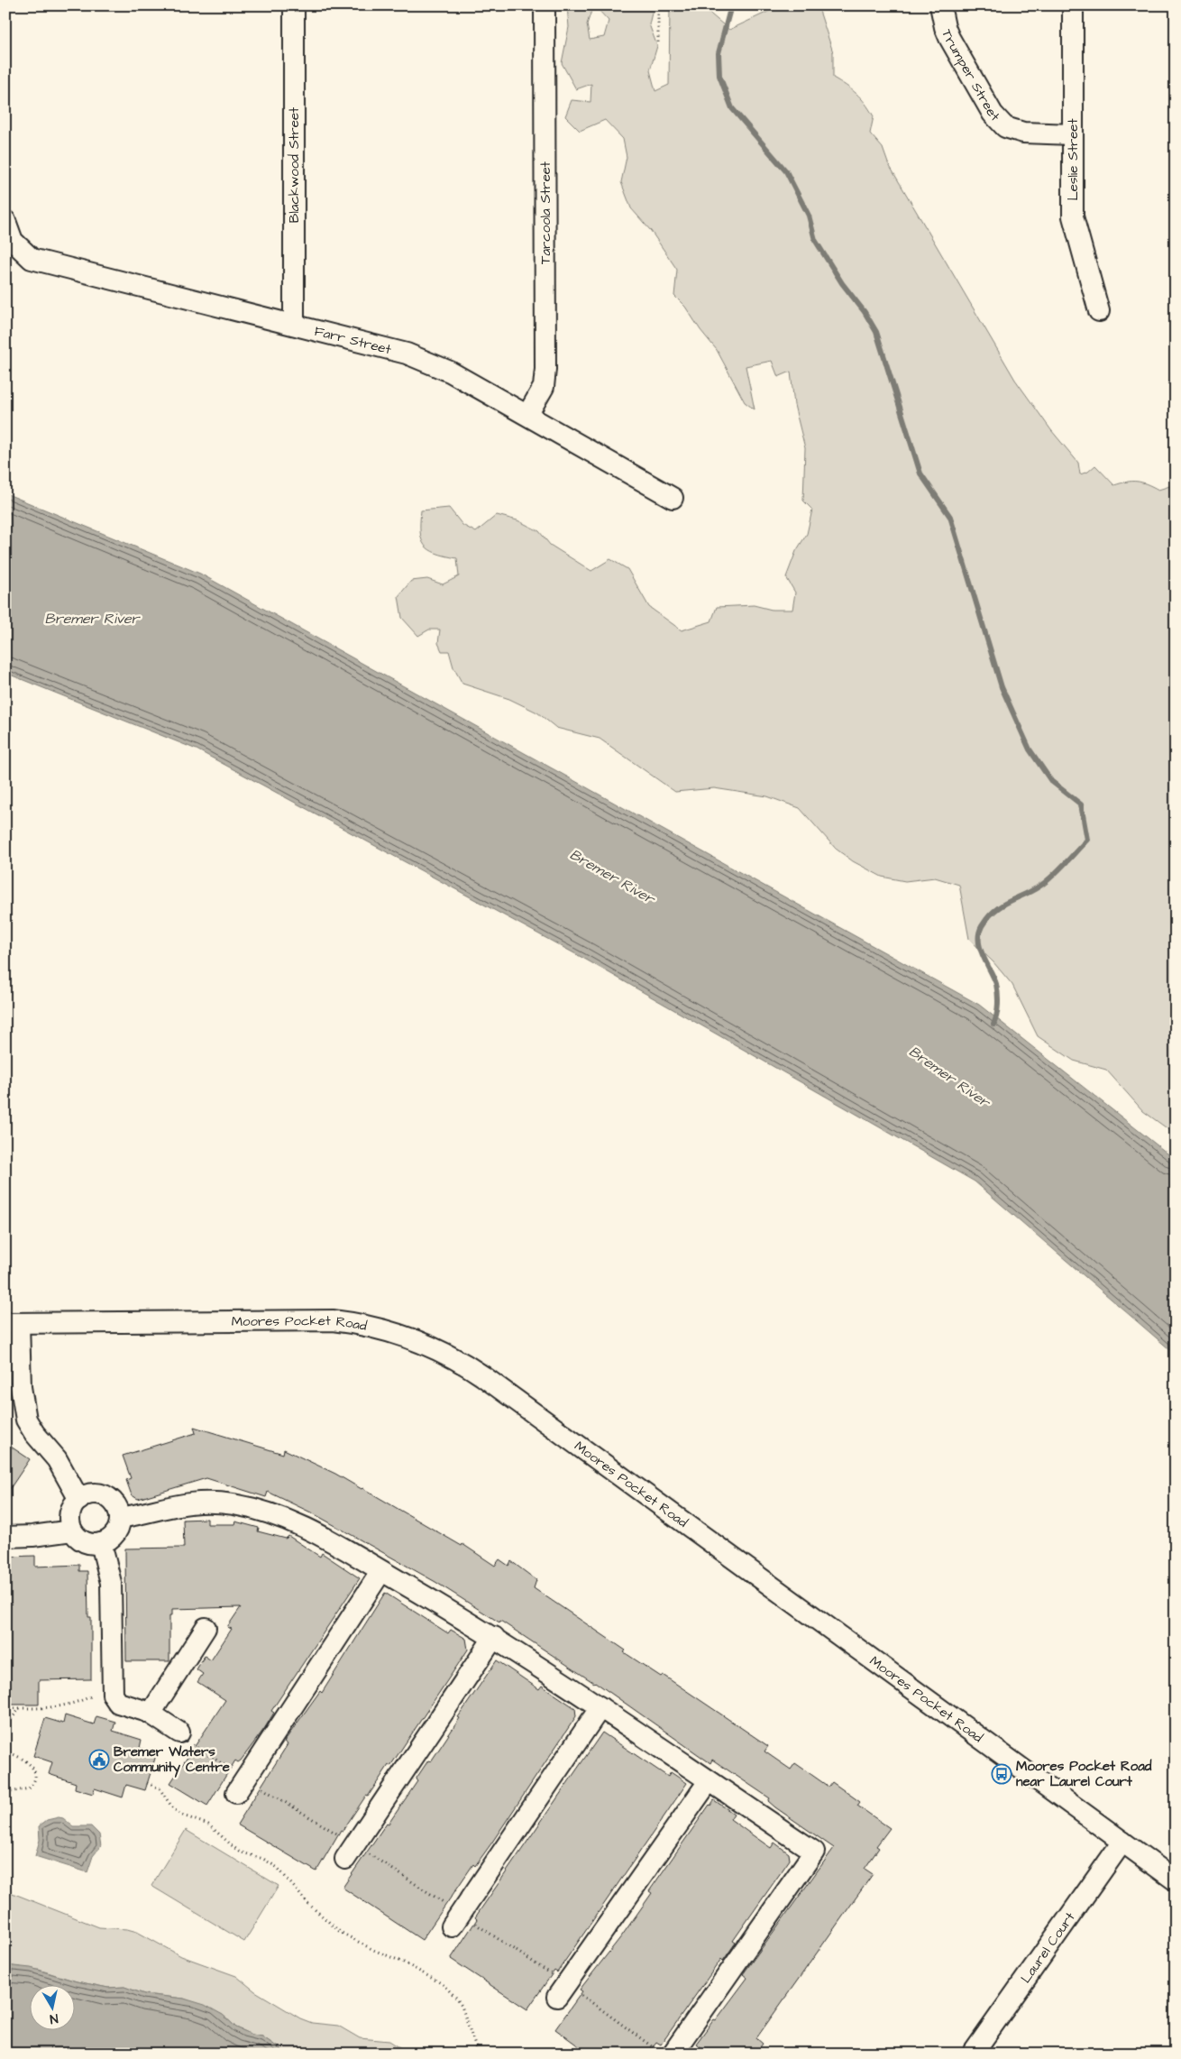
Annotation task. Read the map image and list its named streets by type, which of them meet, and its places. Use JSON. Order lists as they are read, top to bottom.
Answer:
{
  "streets": {
    "street": [
      "Trumper Street",
      "Leslie Street",
      "Blackwood Street",
      "Tarcoola Street",
      "Farr Street",
      "Moores Pocket Road",
      "Laurel Court"
    ]
  },
  "crossings": [
    ["Trumper Street", "Leslie Street"],
    ["Blackwood Street", "Farr Street"],
    ["Tarcoola Street", "Farr Street"],
    ["Moores Pocket Road", "Laurel Court"]
  ],
  "water": ["Bremer River"],
  "places": {
    "public building": ["Bremer Waters Community Centre"],
    "bus stop": ["Moores Pocket Road near Laurel Court"]
  },
  "north": "bottom"
}
